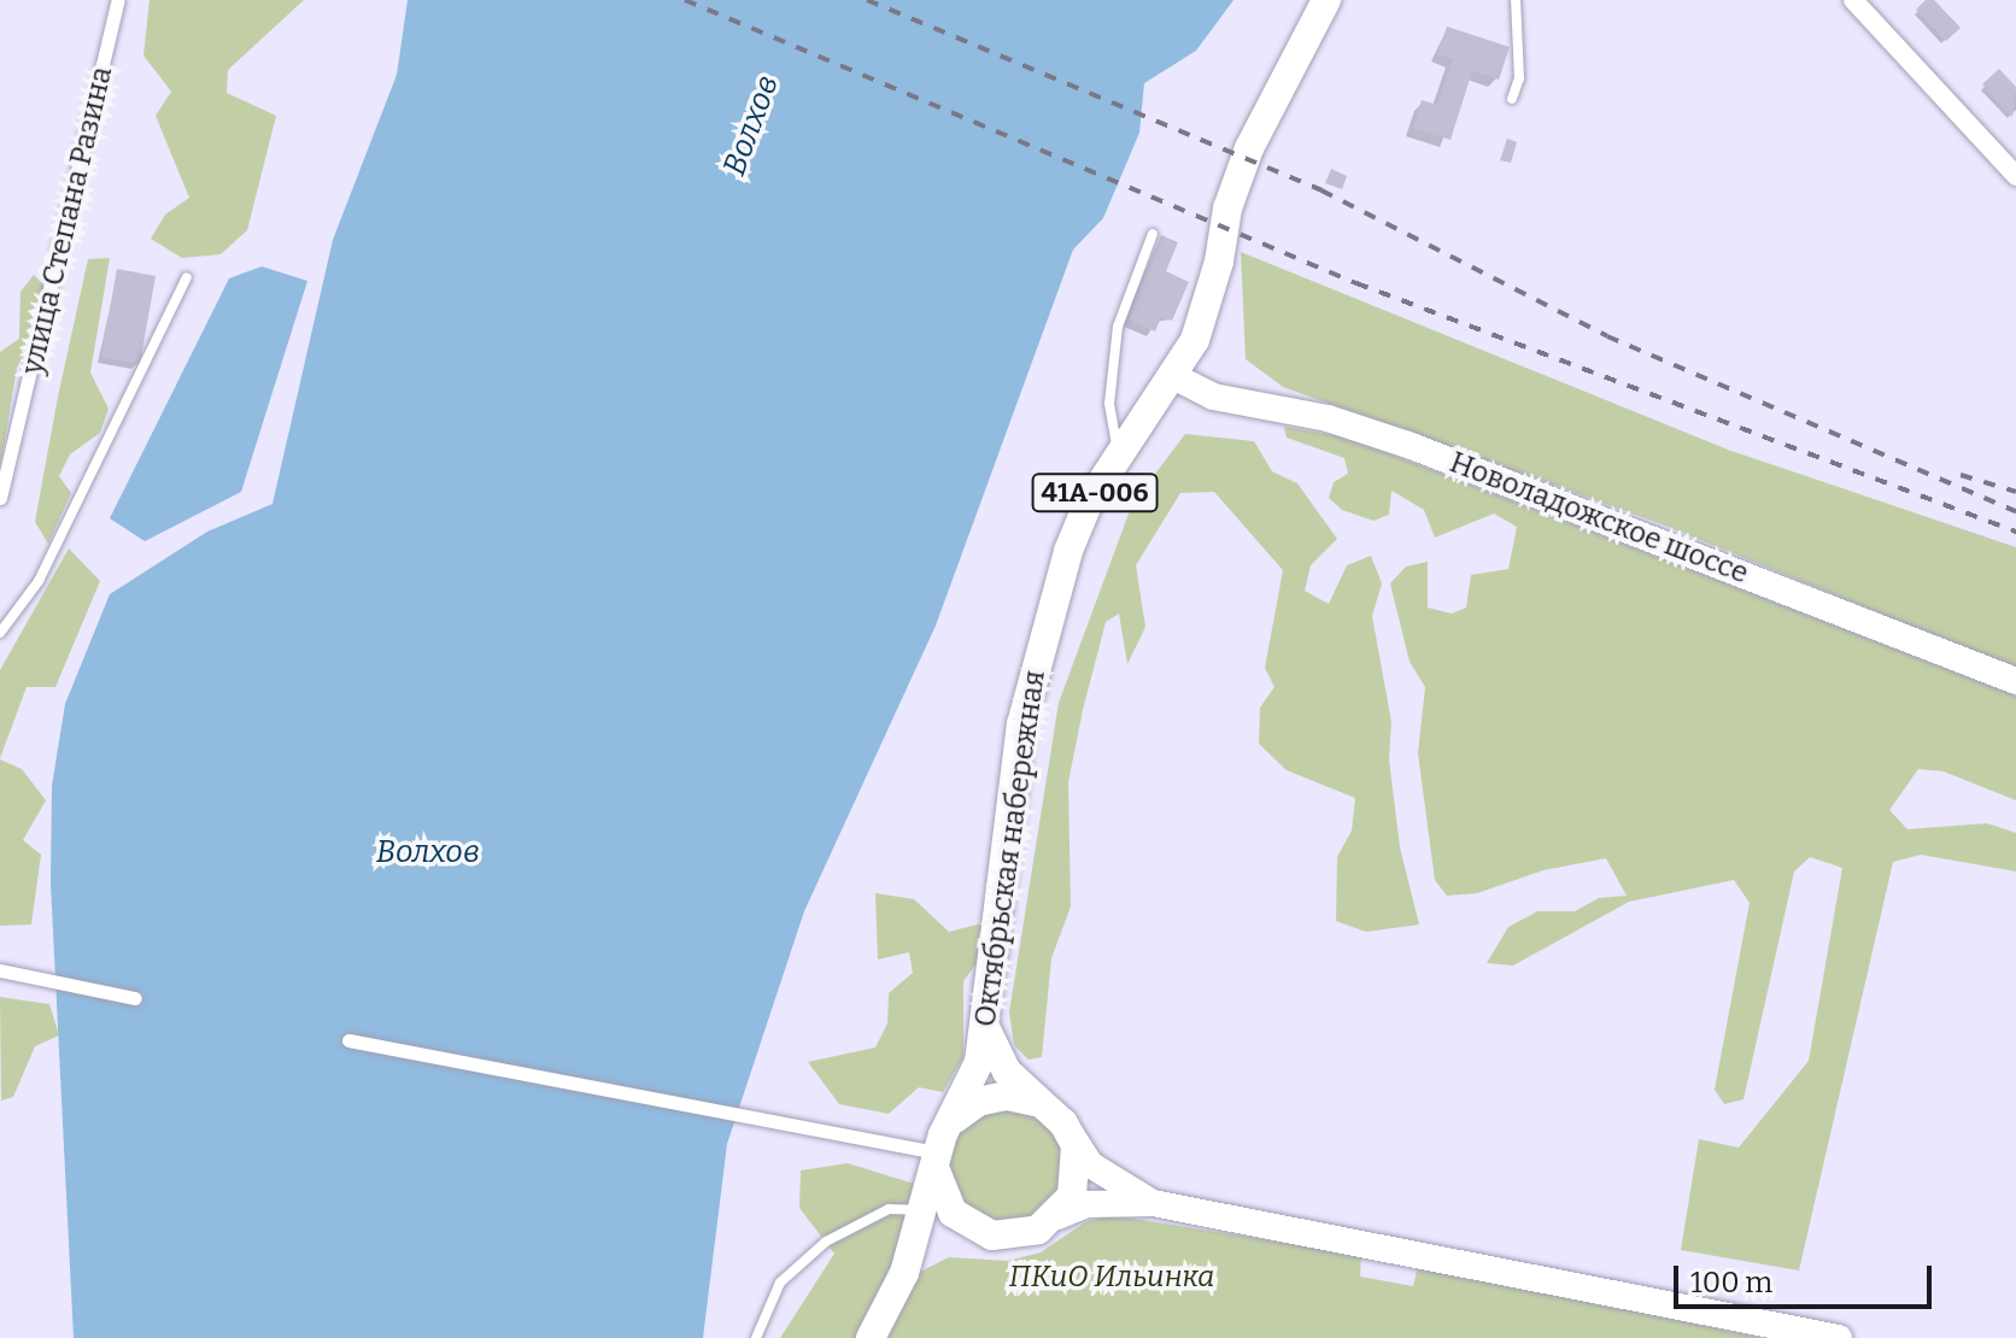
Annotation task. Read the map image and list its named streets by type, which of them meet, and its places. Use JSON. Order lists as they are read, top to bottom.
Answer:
{
  "streets": {
    "main road": ["41А-006", "Новоладожское шоссе", "Октябрьская набережная"],
    "street": ["улица Степана Разина"]
  },
  "crossings": [
    ["Новоладожское шоссе", "Октябрьская набережная"]
  ],
  "water": ["Волхов"],
  "parks": ["ПКиО Ильинка"],
  "scale_bar": "100 m"
}
